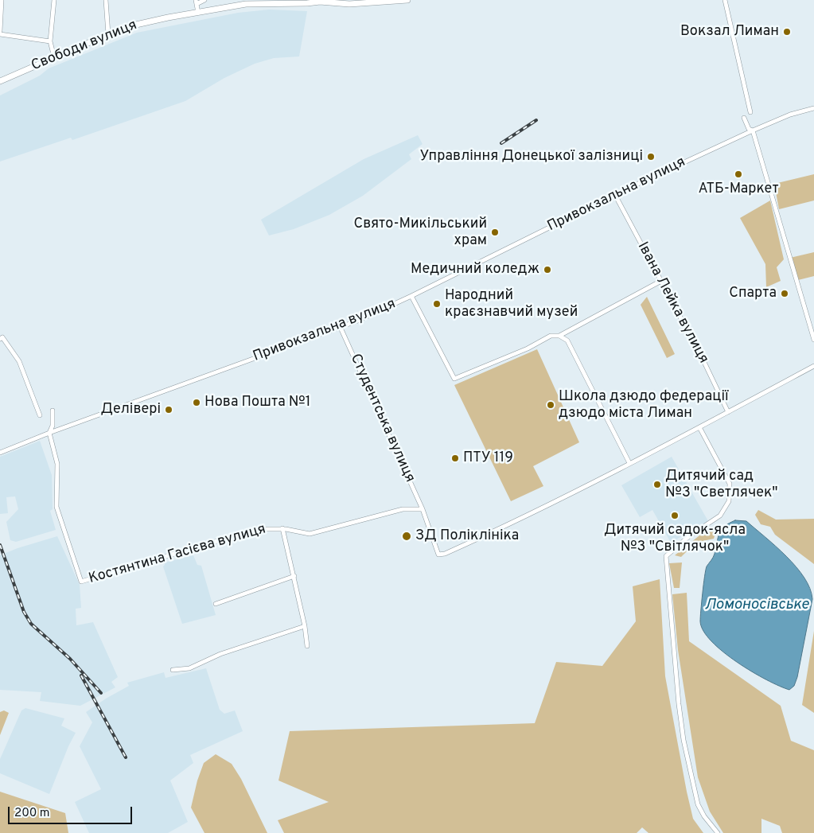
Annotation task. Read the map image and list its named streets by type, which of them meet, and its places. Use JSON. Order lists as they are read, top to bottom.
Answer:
{
  "streets": {
    "main road": ["Свободи вулиця"],
    "street": [
      "Привокзальна вулиця",
      "Івана Лейка вулиця",
      "Студентська вулиця",
      "Костянтина Гасієва вулиця"
    ]
  },
  "crossings": [
    ["Привокзальна вулиця", "Івана Лейка вулиця"],
    ["Привокзальна вулиця", "Студентська вулиця"],
    ["Привокзальна вулиця", "Костянтина Гасієва вулиця"],
    ["Студентська вулиця", "Костянтина Гасієва вулиця"]
  ],
  "water": ["Ломоносівське"],
  "places": [
    "Вокзал Лиман",
    "Управління Донецької залізниці",
    "АТБ-Маркет",
    "Свято-Микільський храм",
    "Медичний коледж",
    "Спарта",
    "Народний краєзнавчий музей",
    "Нова Пошта №1",
    "Школа дзюдо федерації дзюдо міста Лиман",
    "Делівері",
    "ПТУ 119",
    "Дитячий сад №3 \"Светлячек\"",
    "Дитячий садок-ясла №3 \"Світлячок\"",
    "ЗД Поліклініка"
  ],
  "scale_bar": "200 m"
}
